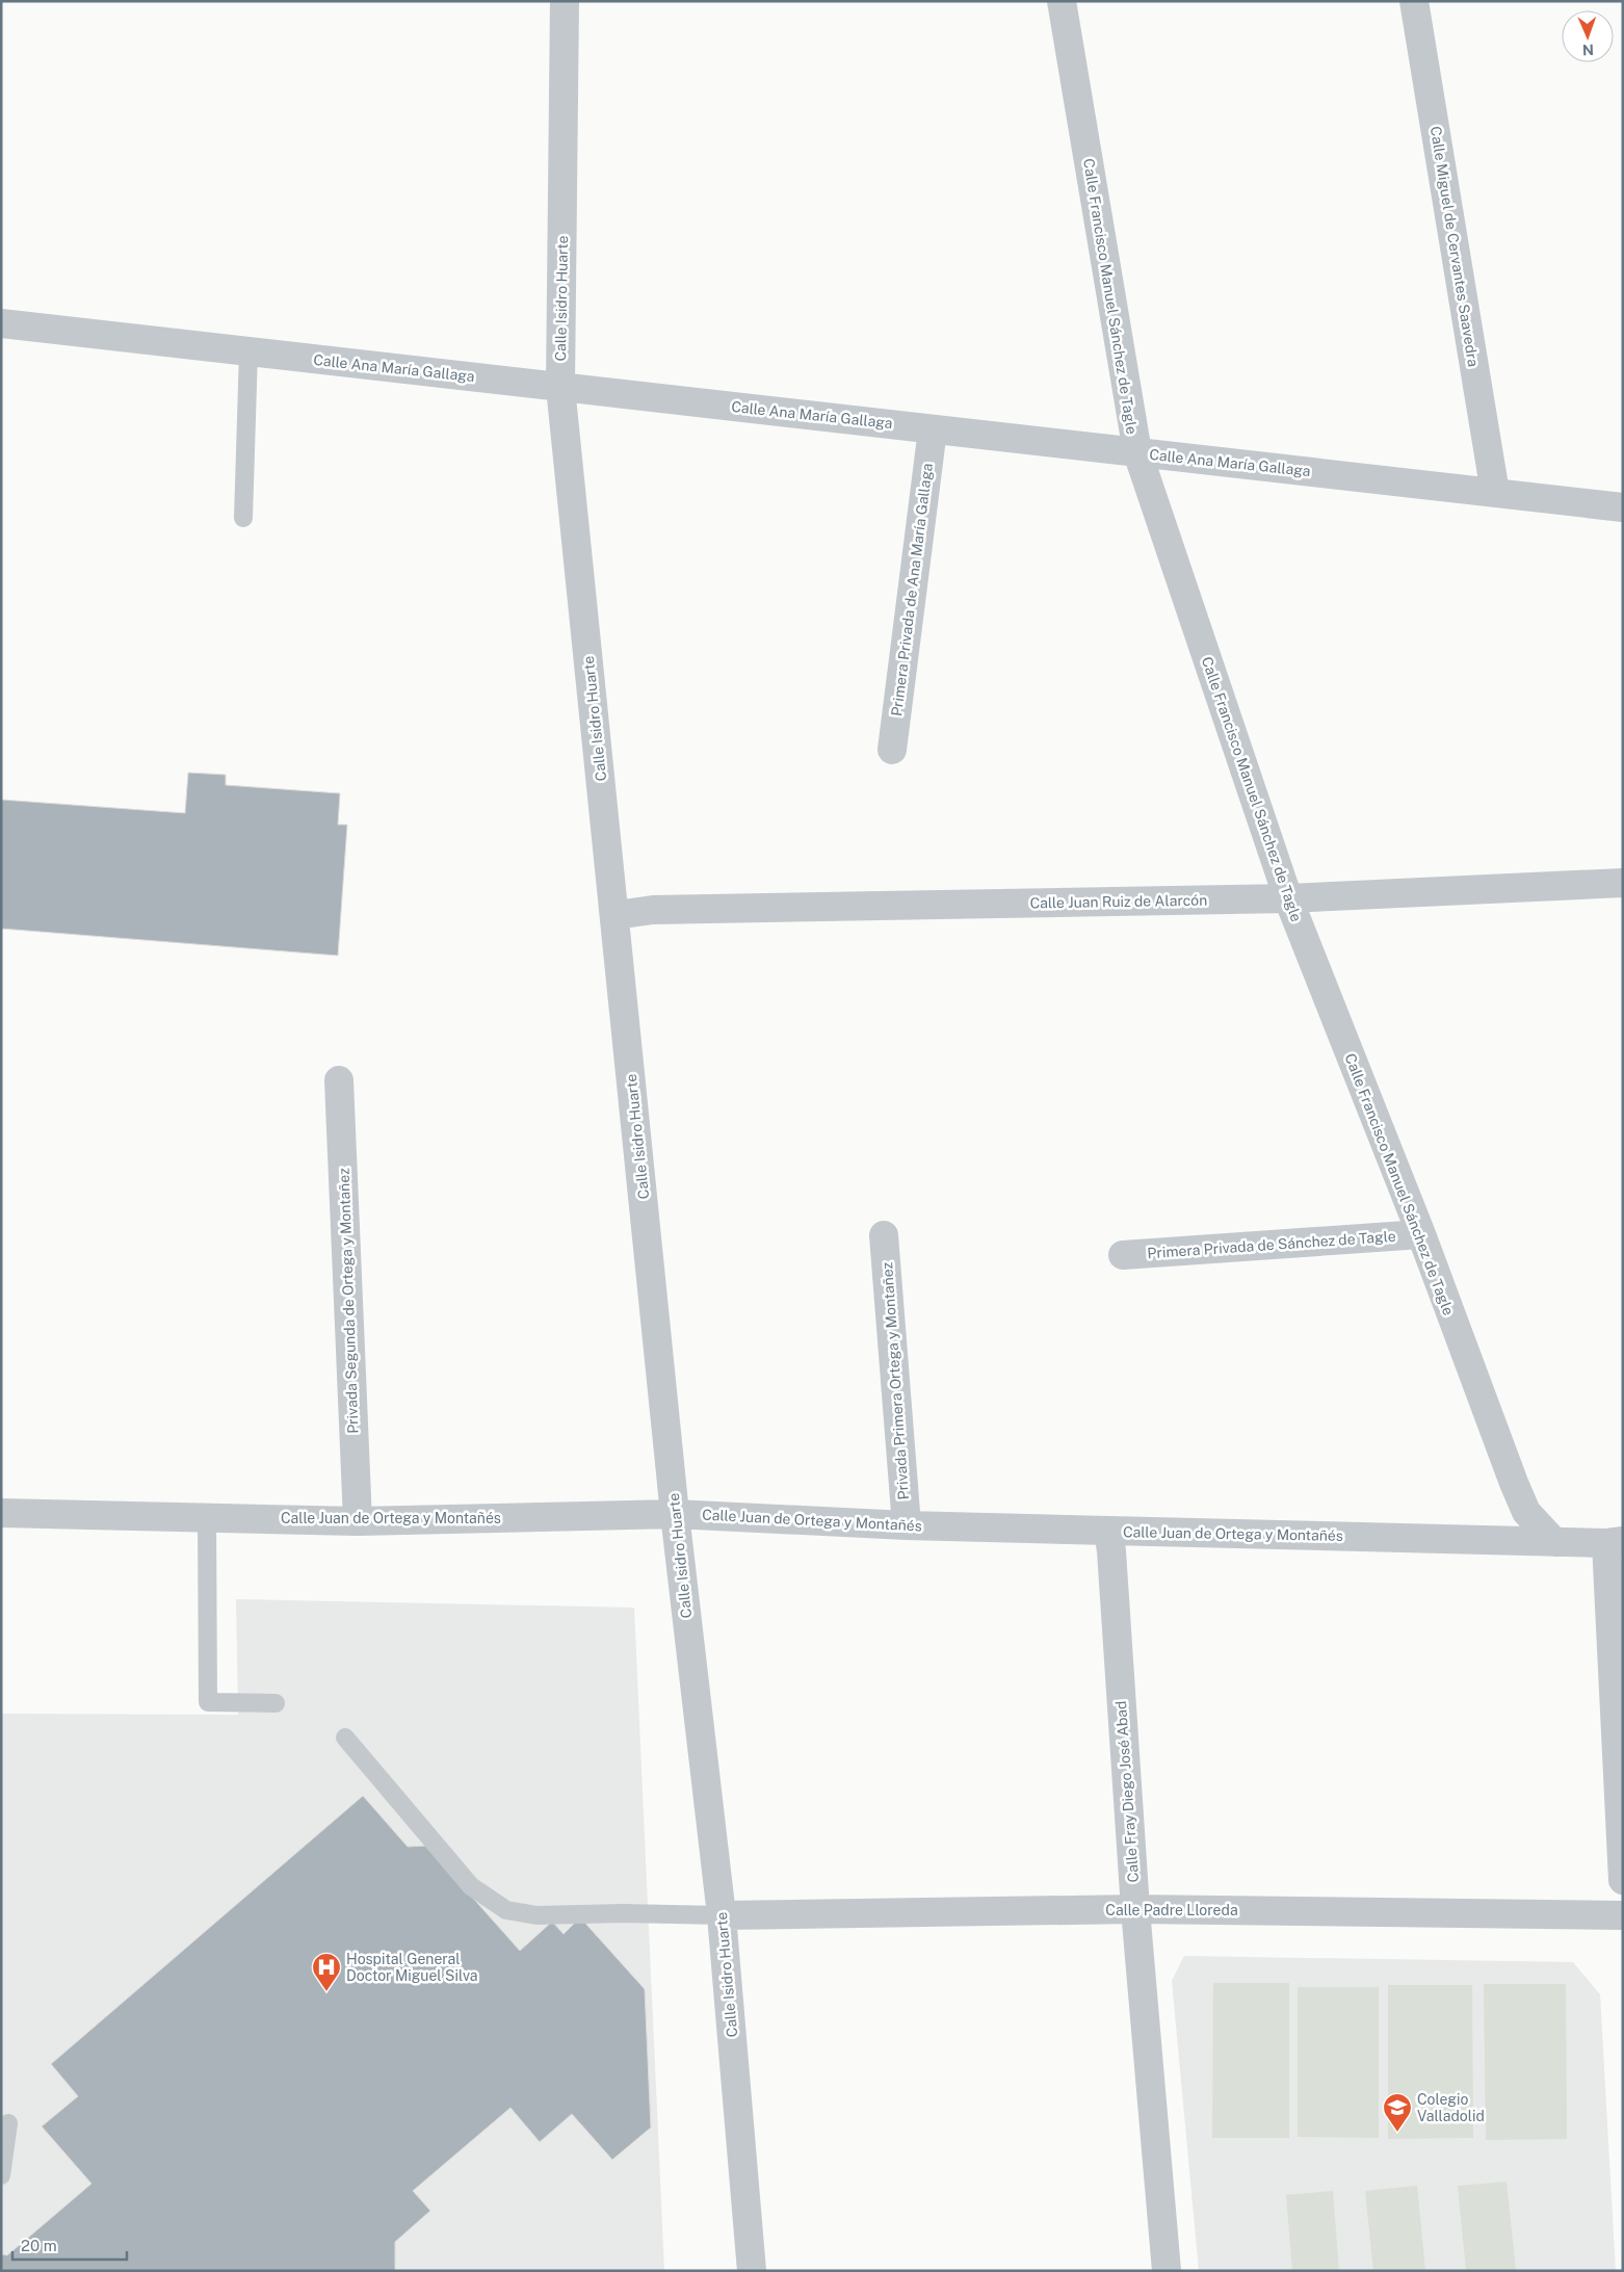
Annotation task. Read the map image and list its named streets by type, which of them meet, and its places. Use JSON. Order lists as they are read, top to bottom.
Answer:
{
  "streets": {
    "street": [
      "Calle Miguel de Cervantes Saavedra",
      "Calle Francisco Manuel Sánchez de Tagle",
      "Calle Isidro Huarte",
      "Calle Ana María Gallaga",
      "Primera Privada de Ana María Gallaga",
      "Calle Juan Ruiz de Alarcón",
      "Primera Privada de Sánchez de Tagle",
      "Privada Segunda de Ortega y Montañez",
      "Privada Primera Ortega y Montañez",
      "Calle Juan de Ortega y Montañés",
      "Calle Fray Diego José Abad",
      "Calle Padre Lloreda"
    ]
  },
  "crossings": [
    ["Calle Miguel de Cervantes Saavedra", "Calle Ana María Gallaga"],
    ["Calle Francisco Manuel Sánchez de Tagle", "Calle Ana María Gallaga"],
    ["Calle Francisco Manuel Sánchez de Tagle", "Calle Juan Ruiz de Alarcón"],
    ["Calle Francisco Manuel Sánchez de Tagle", "Primera Privada de Sánchez de Tagle"],
    ["Calle Francisco Manuel Sánchez de Tagle", "Calle Juan de Ortega y Montañés"],
    ["Calle Isidro Huarte", "Calle Ana María Gallaga"],
    ["Calle Isidro Huarte", "Calle Juan Ruiz de Alarcón"],
    ["Calle Isidro Huarte", "Calle Juan de Ortega y Montañés"],
    ["Calle Isidro Huarte", "Calle Padre Lloreda"],
    ["Calle Ana María Gallaga", "Primera Privada de Ana María Gallaga"],
    ["Privada Segunda de Ortega y Montañez", "Calle Juan de Ortega y Montañés"],
    ["Privada Primera Ortega y Montañez", "Calle Juan de Ortega y Montañés"],
    ["Calle Juan de Ortega y Montañés", "Calle Fray Diego José Abad"],
    ["Calle Fray Diego José Abad", "Calle Padre Lloreda"]
  ],
  "places": {
    "hospital": ["Hospital General Doctor Miguel Silva"],
    "school or university": ["Colegio Valladolid"]
  },
  "scale_bar": "20 m",
  "north": "bottom"
}
